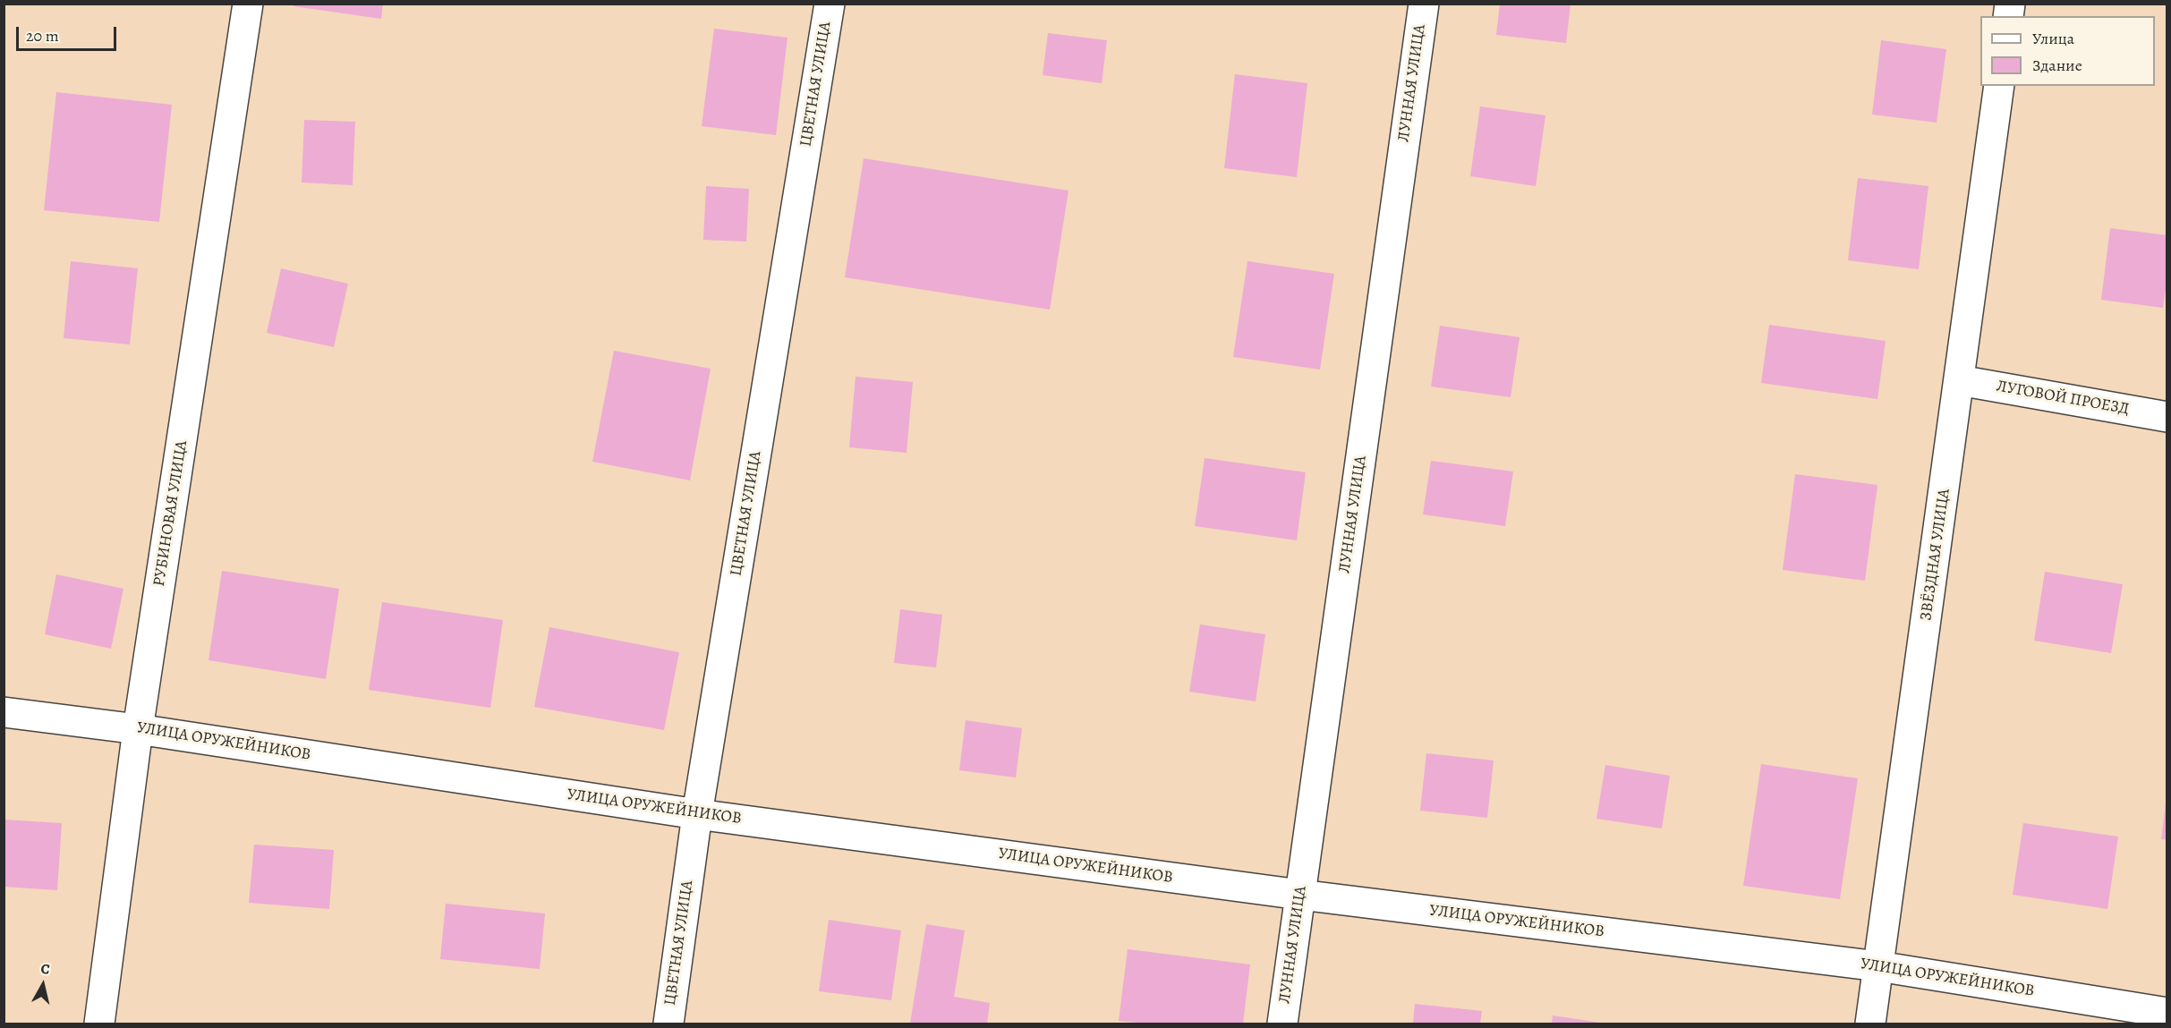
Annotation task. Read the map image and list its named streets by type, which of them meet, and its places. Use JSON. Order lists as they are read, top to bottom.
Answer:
{
  "streets": {
    "street": [
      "ЛУННАЯ УЛИЦА",
      "ЦВЕТНАЯ УЛИЦА",
      "ЛУГОВОЙ ПРОЕЗД",
      "РУБИНОВАЯ УЛИЦА",
      "ЗВЁЗДНАЯ УЛИЦА",
      "УЛИЦА ОРУЖЕЙНИКОВ"
    ]
  },
  "crossings": [
    ["ЛУННАЯ УЛИЦА", "УЛИЦА ОРУЖЕЙНИКОВ"],
    ["ЦВЕТНАЯ УЛИЦА", "УЛИЦА ОРУЖЕЙНИКОВ"],
    ["ЛУГОВОЙ ПРОЕЗД", "ЗВЁЗДНАЯ УЛИЦА"],
    ["РУБИНОВАЯ УЛИЦА", "УЛИЦА ОРУЖЕЙНИКОВ"],
    ["ЗВЁЗДНАЯ УЛИЦА", "УЛИЦА ОРУЖЕЙНИКОВ"]
  ],
  "legend": ["Улица", "Здание"],
  "scale_bar": "20 m",
  "north": "top"
}
